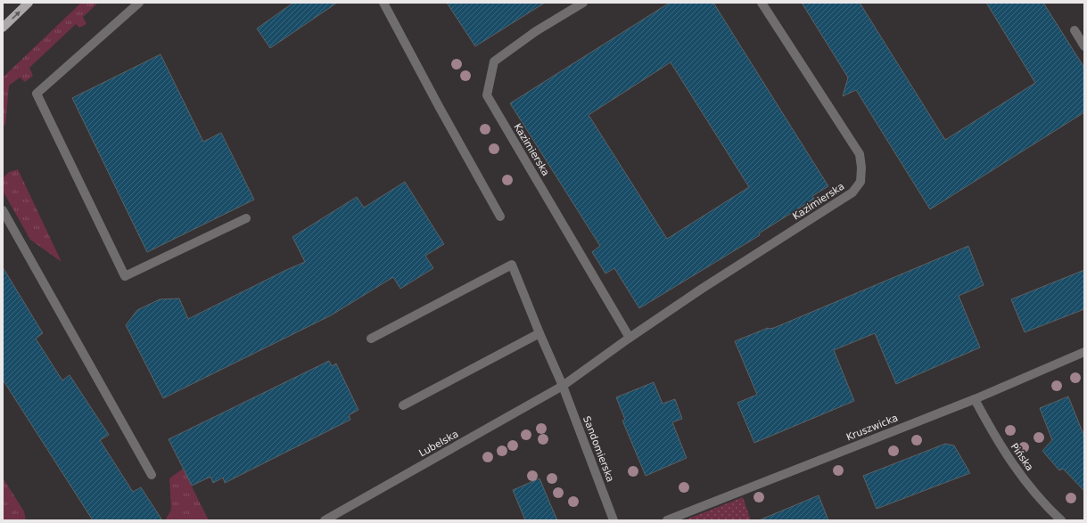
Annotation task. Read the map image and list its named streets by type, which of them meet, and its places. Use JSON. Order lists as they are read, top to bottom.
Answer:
{
  "streets": {
    "street": [
      "Kazimierska",
      "Kruszwicka",
      "Lubelska",
      "Sandomierska",
      "Pińska"
    ]
  },
  "crossings": [
    ["Kazimierska", "Lubelska"],
    ["Kazimierska", "Sandomierska"],
    ["Kruszwicka", "Pińska"],
    ["Lubelska", "Sandomierska"]
  ]
}
